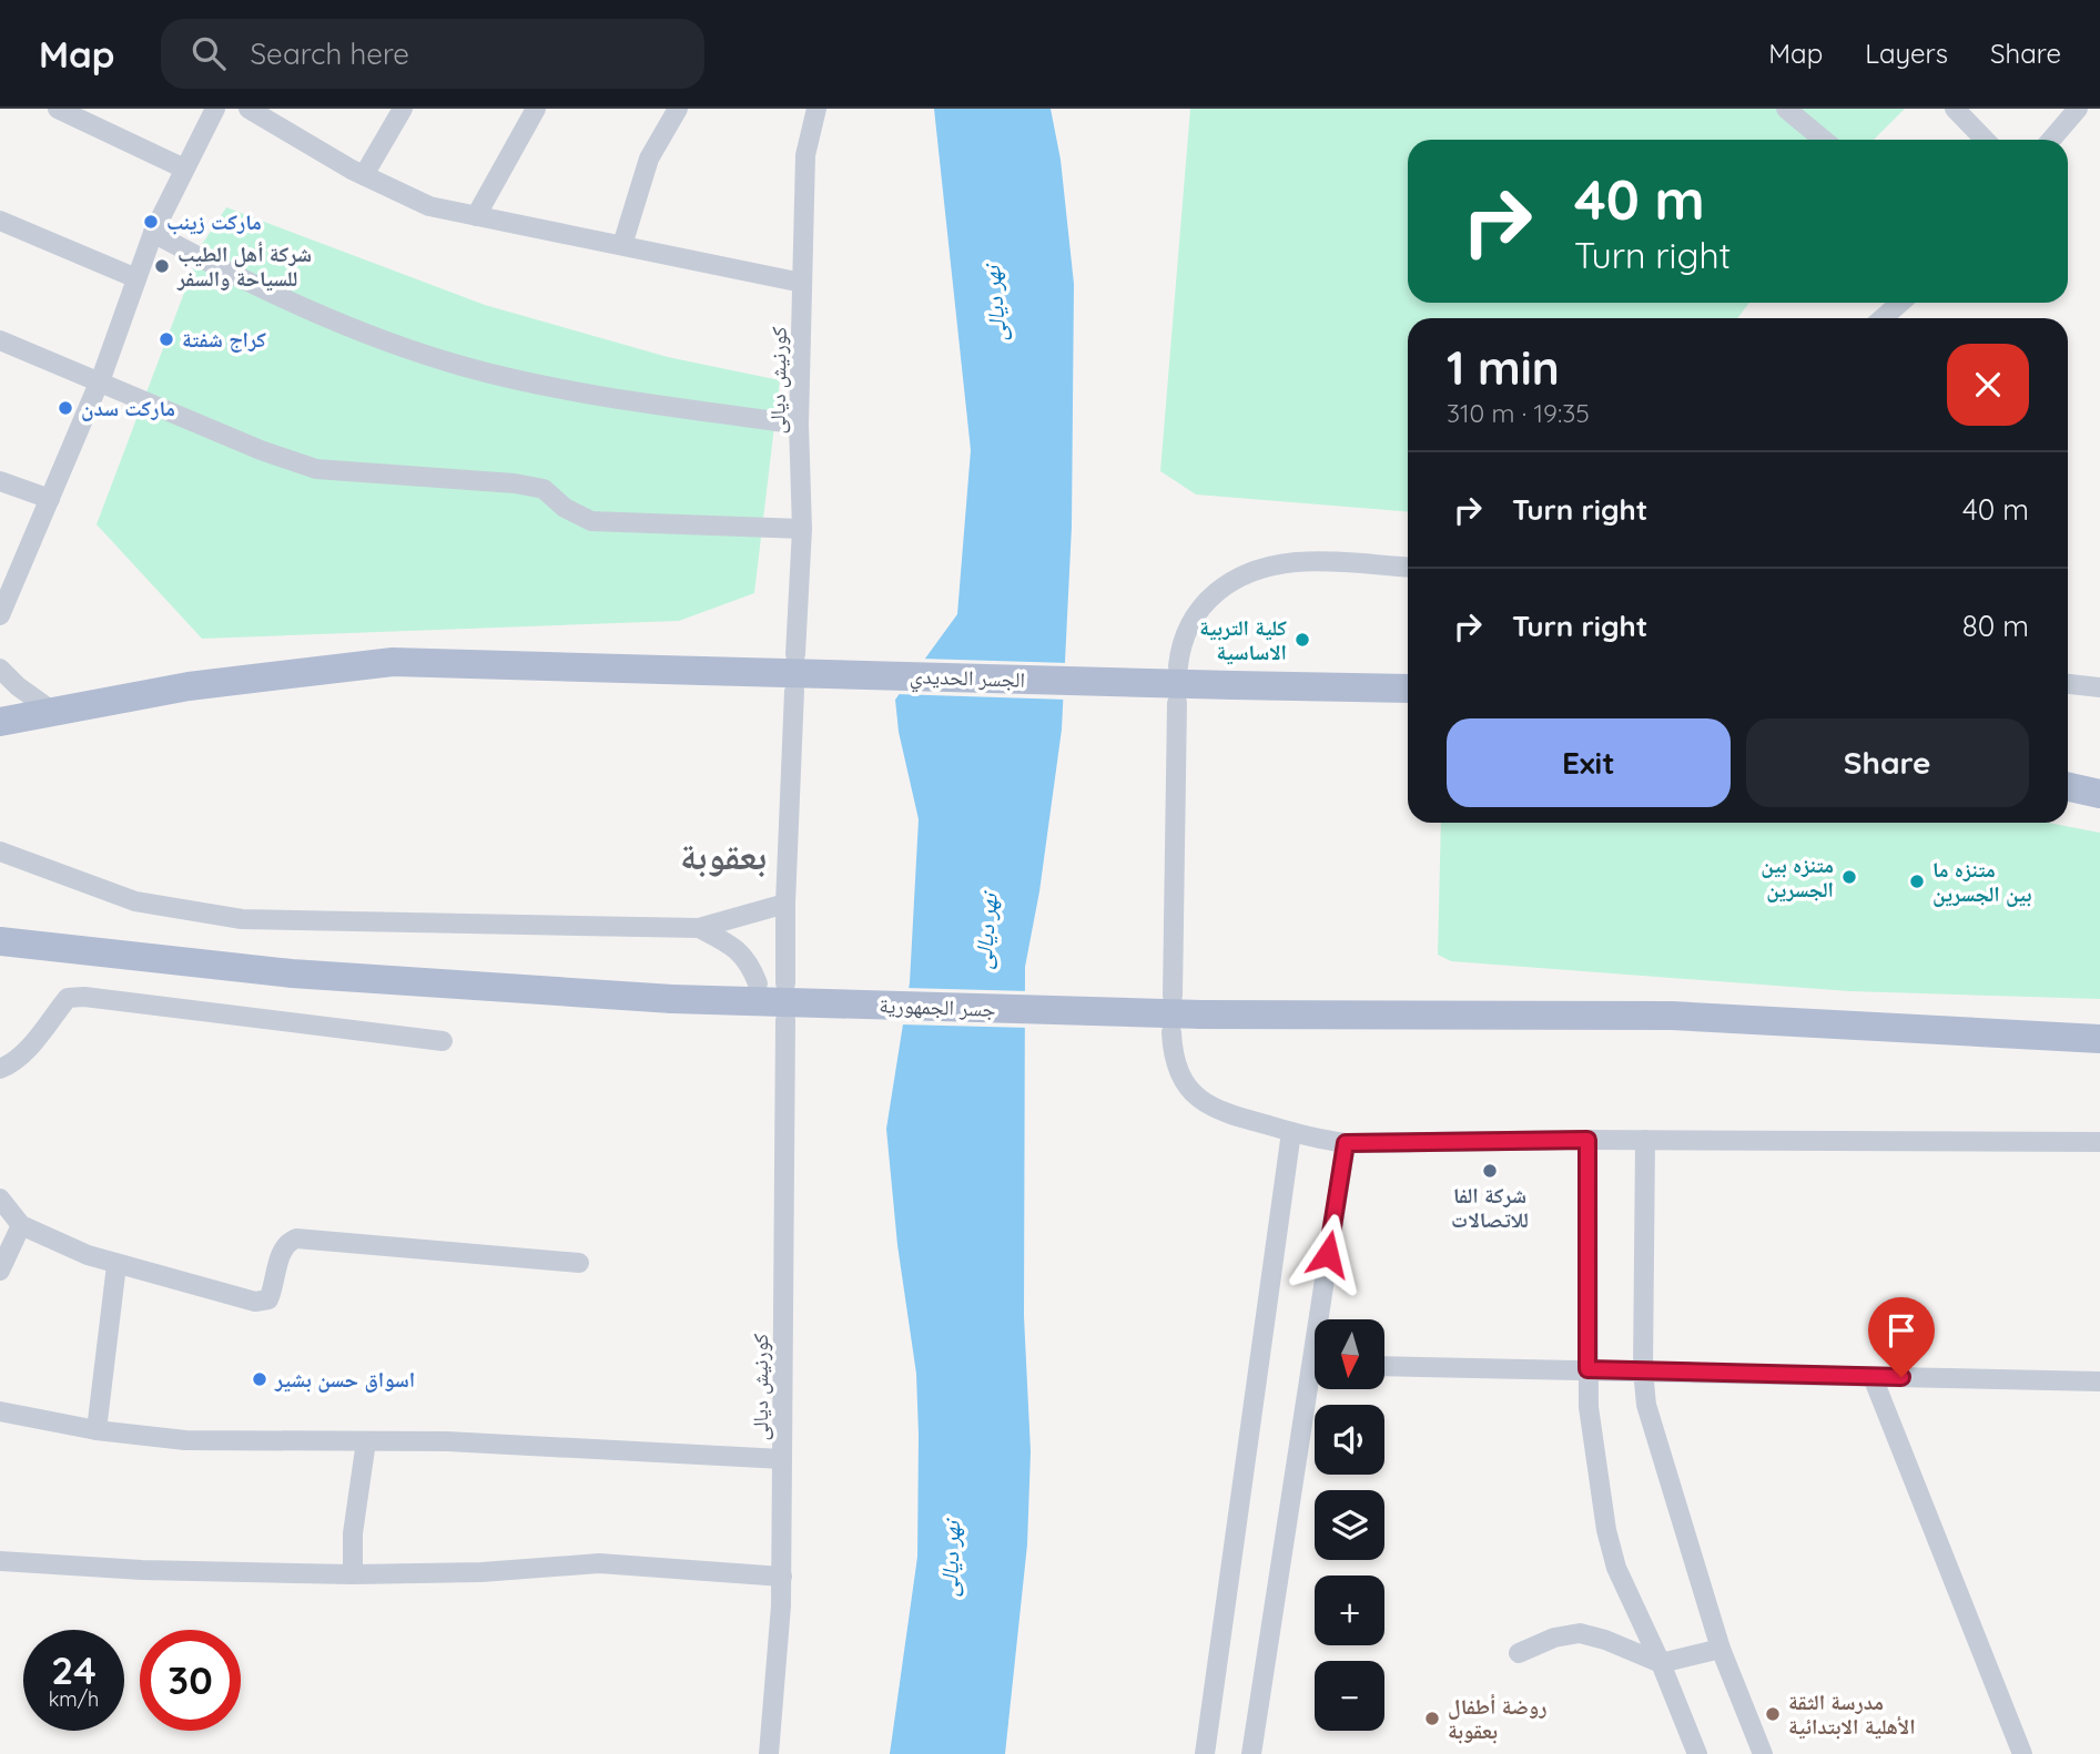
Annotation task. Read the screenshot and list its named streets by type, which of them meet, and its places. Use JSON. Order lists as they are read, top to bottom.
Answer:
{
  "streets": {
    "main road": ["الجسر الحديدي", "جسر الجمهورية"],
    "street": ["كورنيش ديالى"]
  },
  "districts": ["بعقوبة"],
  "water": ["نهر ديالى"],
  "places": [
    "ماركت زينب",
    "شركة أهل الطيب للسياحة والسفر",
    "كراج شفتة",
    "ماركت سدن",
    "كلية التربية الاساسية",
    "متنزه بين الجسرين",
    "متنزه ما بين الجسرين",
    "شركة الفا للاتصالات",
    "اسواق حسن بشير",
    "مدرسة الثقة الأهلية الابتدائية",
    "روضة أطفال بعقوبة"
  ],
  "north": "bottom",
  "page": {
    "header": "Map",
    "search": "Search here",
    "nav": ["Map", "Layers", "Share"],
    "turn": ["40 m", "Turn right"],
    "heading": ["1 min", "310 m · 19:35"],
    "list": [
      {
        "name": "Turn right",
        "value": "40 m"
      },
      {
        "name": "Turn right",
        "value": "80 m"
      }
    ],
    "buttons": ["Exit", "Share"],
    "map_buttons": ["+", "−"],
    "speed": "24 km/h",
    "limit": "30"
  }
}
